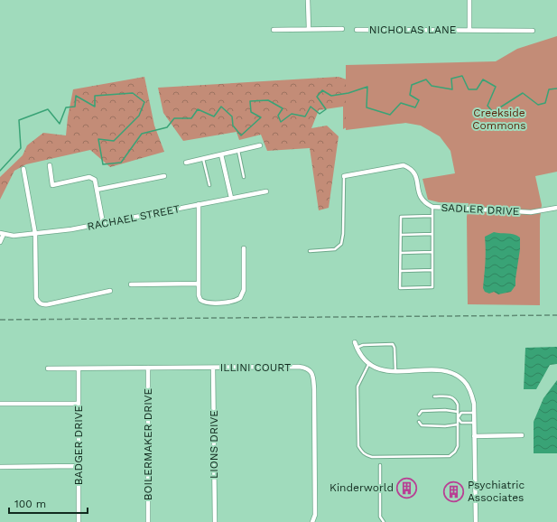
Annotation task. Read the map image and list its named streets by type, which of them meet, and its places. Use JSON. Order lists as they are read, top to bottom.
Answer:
{
  "streets": {
    "street": [
      "NICHOLAS LANE",
      "SADLER DRIVE",
      "RACHAEL STREET",
      "ILLINI COURT",
      "BOILERMAKER DRIVE",
      "LIONS DRIVE",
      "BADGER DRIVE"
    ]
  },
  "crossings": [
    ["ILLINI COURT", "BOILERMAKER DRIVE"],
    ["ILLINI COURT", "LIONS DRIVE"],
    ["ILLINI COURT", "BADGER DRIVE"]
  ],
  "parks": ["Creekside Commons"],
  "places": {
    "building": ["Kinderworld", "Psychiatric Associates"]
  },
  "scale_bar": "100 m"
}
